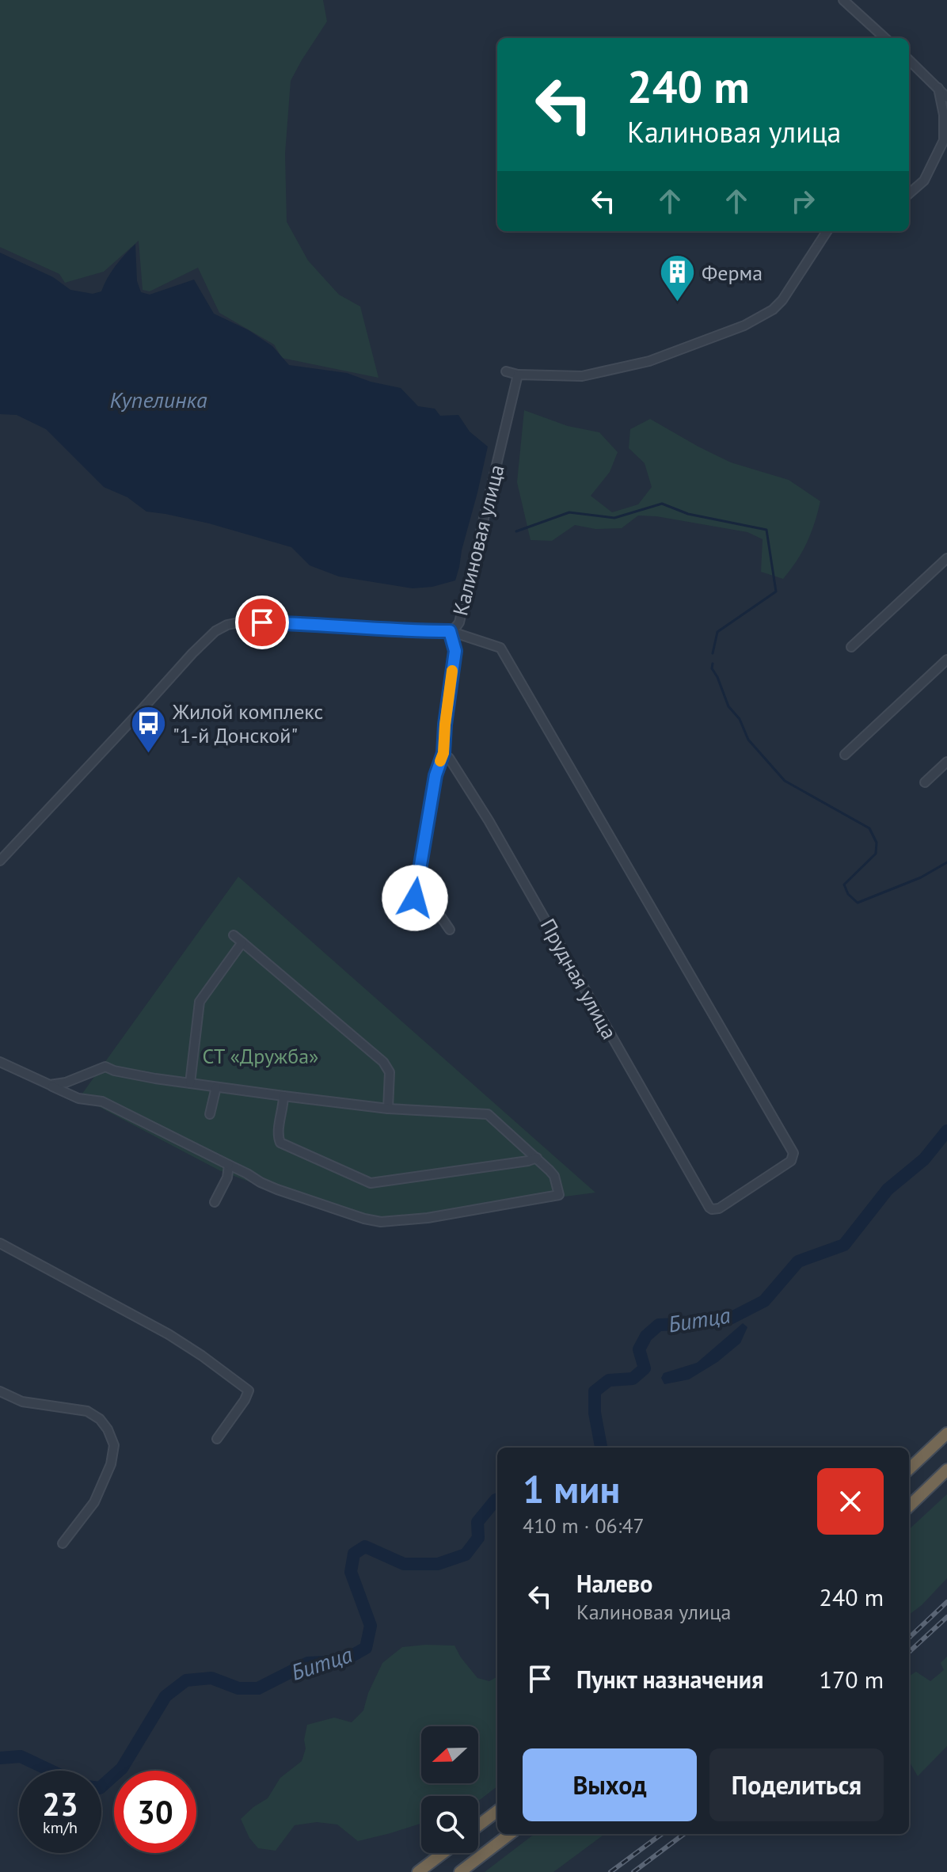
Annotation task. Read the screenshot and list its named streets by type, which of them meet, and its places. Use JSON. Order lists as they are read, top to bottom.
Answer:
{
  "streets": {
    "street": ["Калиновая улица", "Прудная улица"]
  },
  "crossings": [
    ["Калиновая улица", "Прудная улица"]
  ],
  "water": ["Купелинка", "Битца"],
  "parks": ["СТ «Дружба»"],
  "places": {
    "building": ["Ферма"],
    "bus stop": ["Жилой комплекс \"1-й Донской\""]
  },
  "north": "left",
  "page": {
    "turn": ["240 m", "Калиновая улица"],
    "heading": ["1 мин", "410 m · 06:47"],
    "list": [
      {
        "name": "Налево",
        "note": "Калиновая улица",
        "value": "240 m"
      },
      {
        "name": "Пункт назначения",
        "value": "170 m"
      }
    ],
    "buttons": ["Выход", "Поделиться"],
    "speed": "23 km/h",
    "limit": "30"
  }
}
